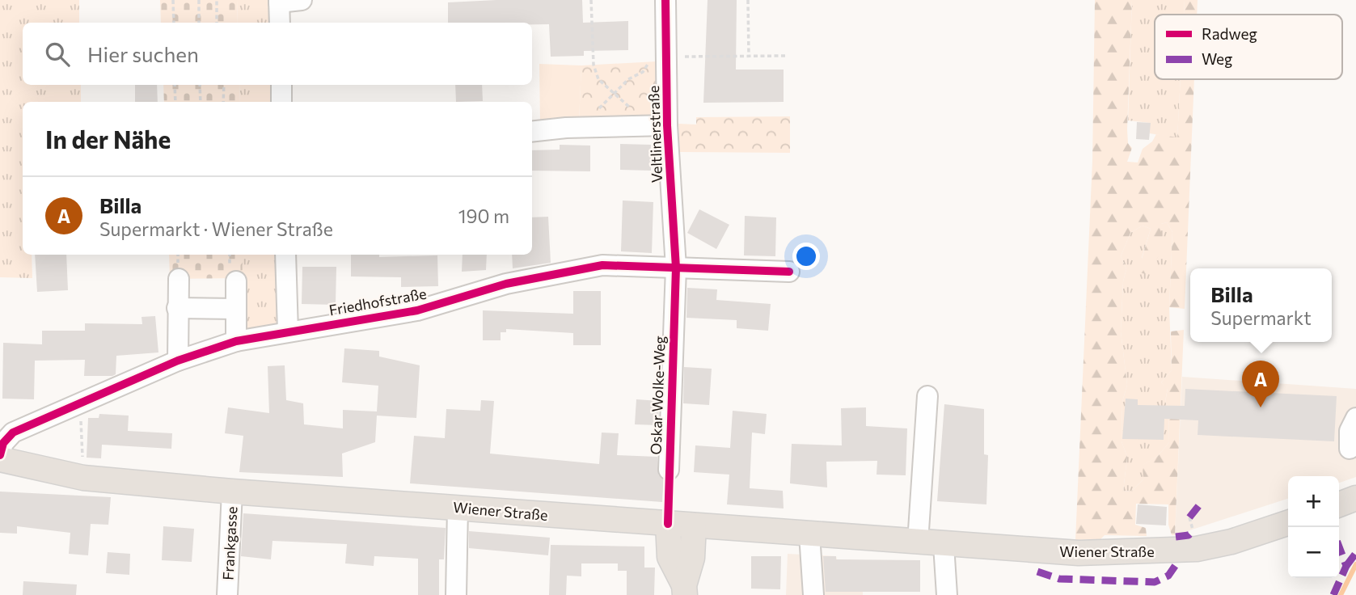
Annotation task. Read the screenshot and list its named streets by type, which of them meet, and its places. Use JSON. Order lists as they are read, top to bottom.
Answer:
{
  "streets": {
    "main road": ["Wiener Straße"],
    "street": [
      "Veltlinerstraße",
      "Friedhofstraße",
      "Oskar Wolke-Weg",
      "Frankgasse"
    ]
  },
  "crossings": [
    ["Veltlinerstraße", "Friedhofstraße"],
    ["Veltlinerstraße", "Oskar Wolke-Weg"],
    ["Friedhofstraße", "Oskar Wolke-Weg"],
    ["Friedhofstraße", "Wiener Straße"],
    ["Wiener Straße", "Frankgasse"]
  ],
  "legend": ["Radweg", "Weg"],
  "page": {
    "search": "Hier suchen",
    "heading": "In der Nähe",
    "list": [
      {
        "mark": "A",
        "name": "Billa",
        "note": "Supermarkt · Wiener Straße",
        "value": "190 m"
      }
    ],
    "popup": ["Billa", "Supermarkt"],
    "pins": "A",
    "map_buttons": ["+", "−"]
  }
}
